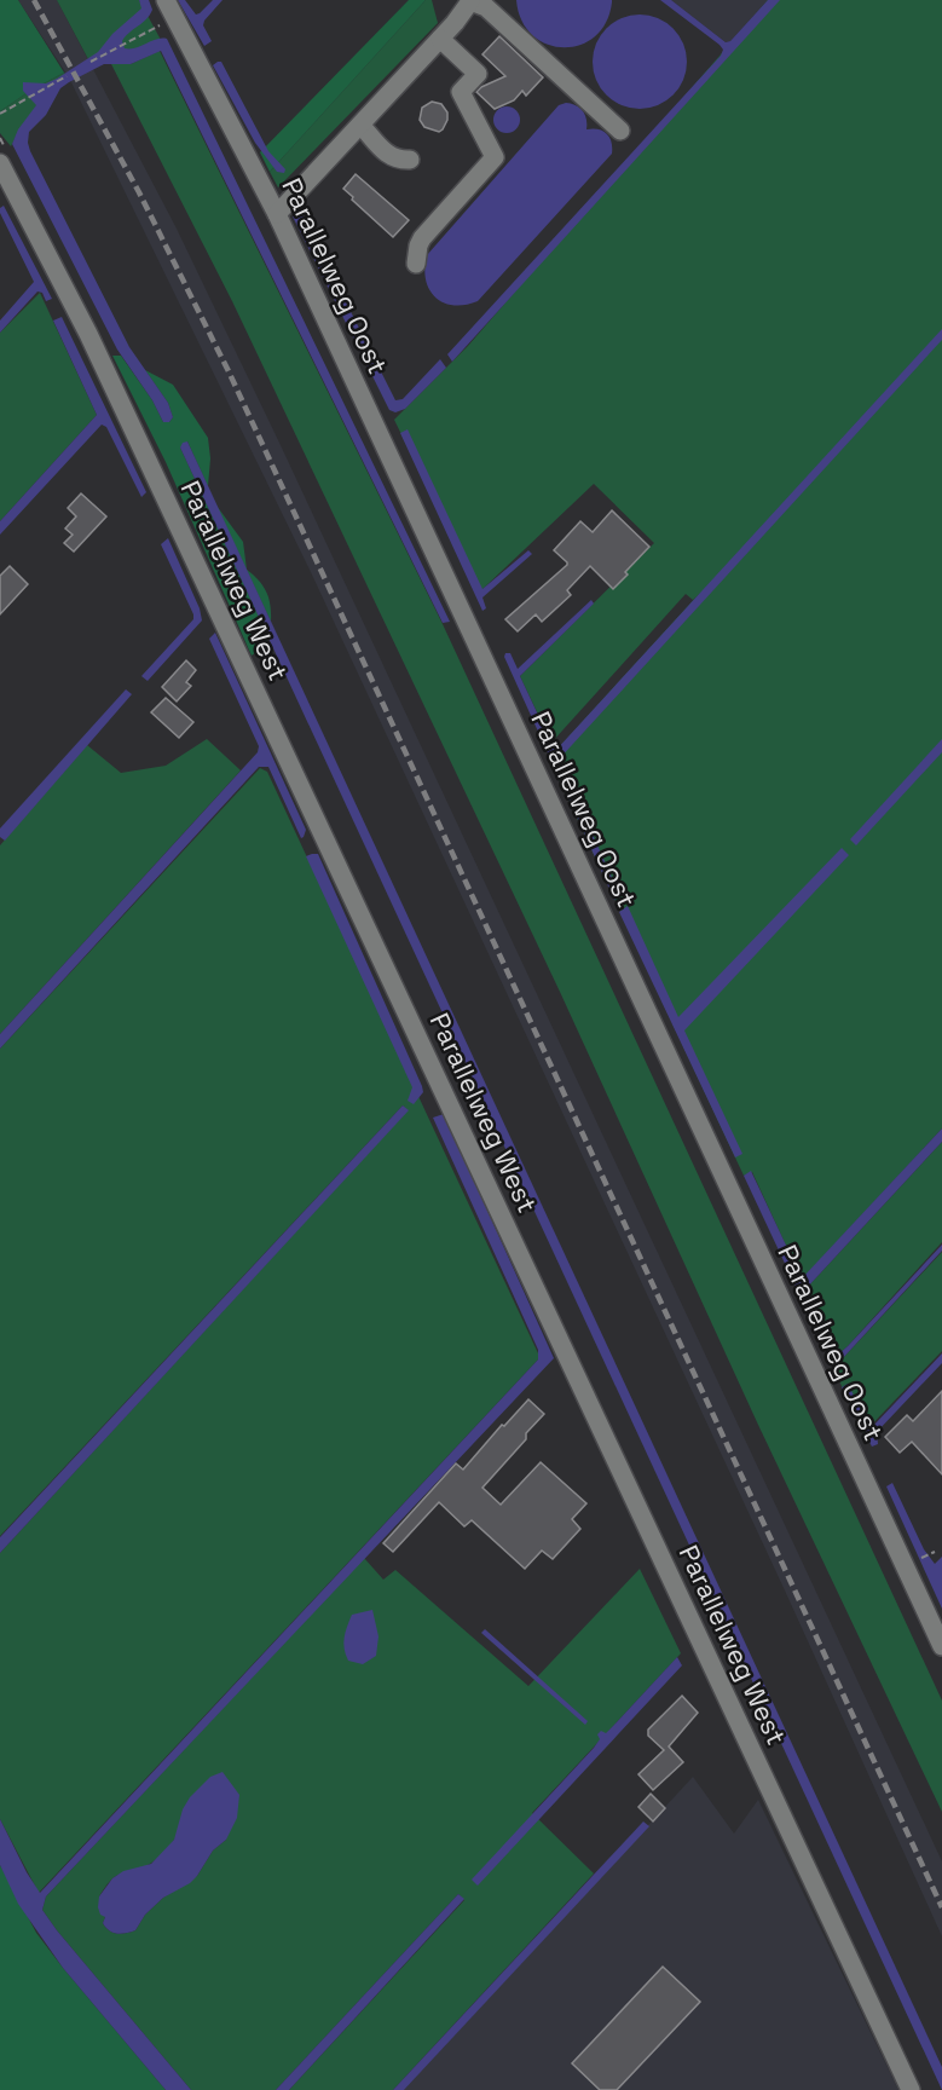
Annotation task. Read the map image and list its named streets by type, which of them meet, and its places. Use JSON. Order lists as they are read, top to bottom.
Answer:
{
  "streets": {
    "street": ["Parallelweg Oost", "Parallelweg West"]
  }
}
